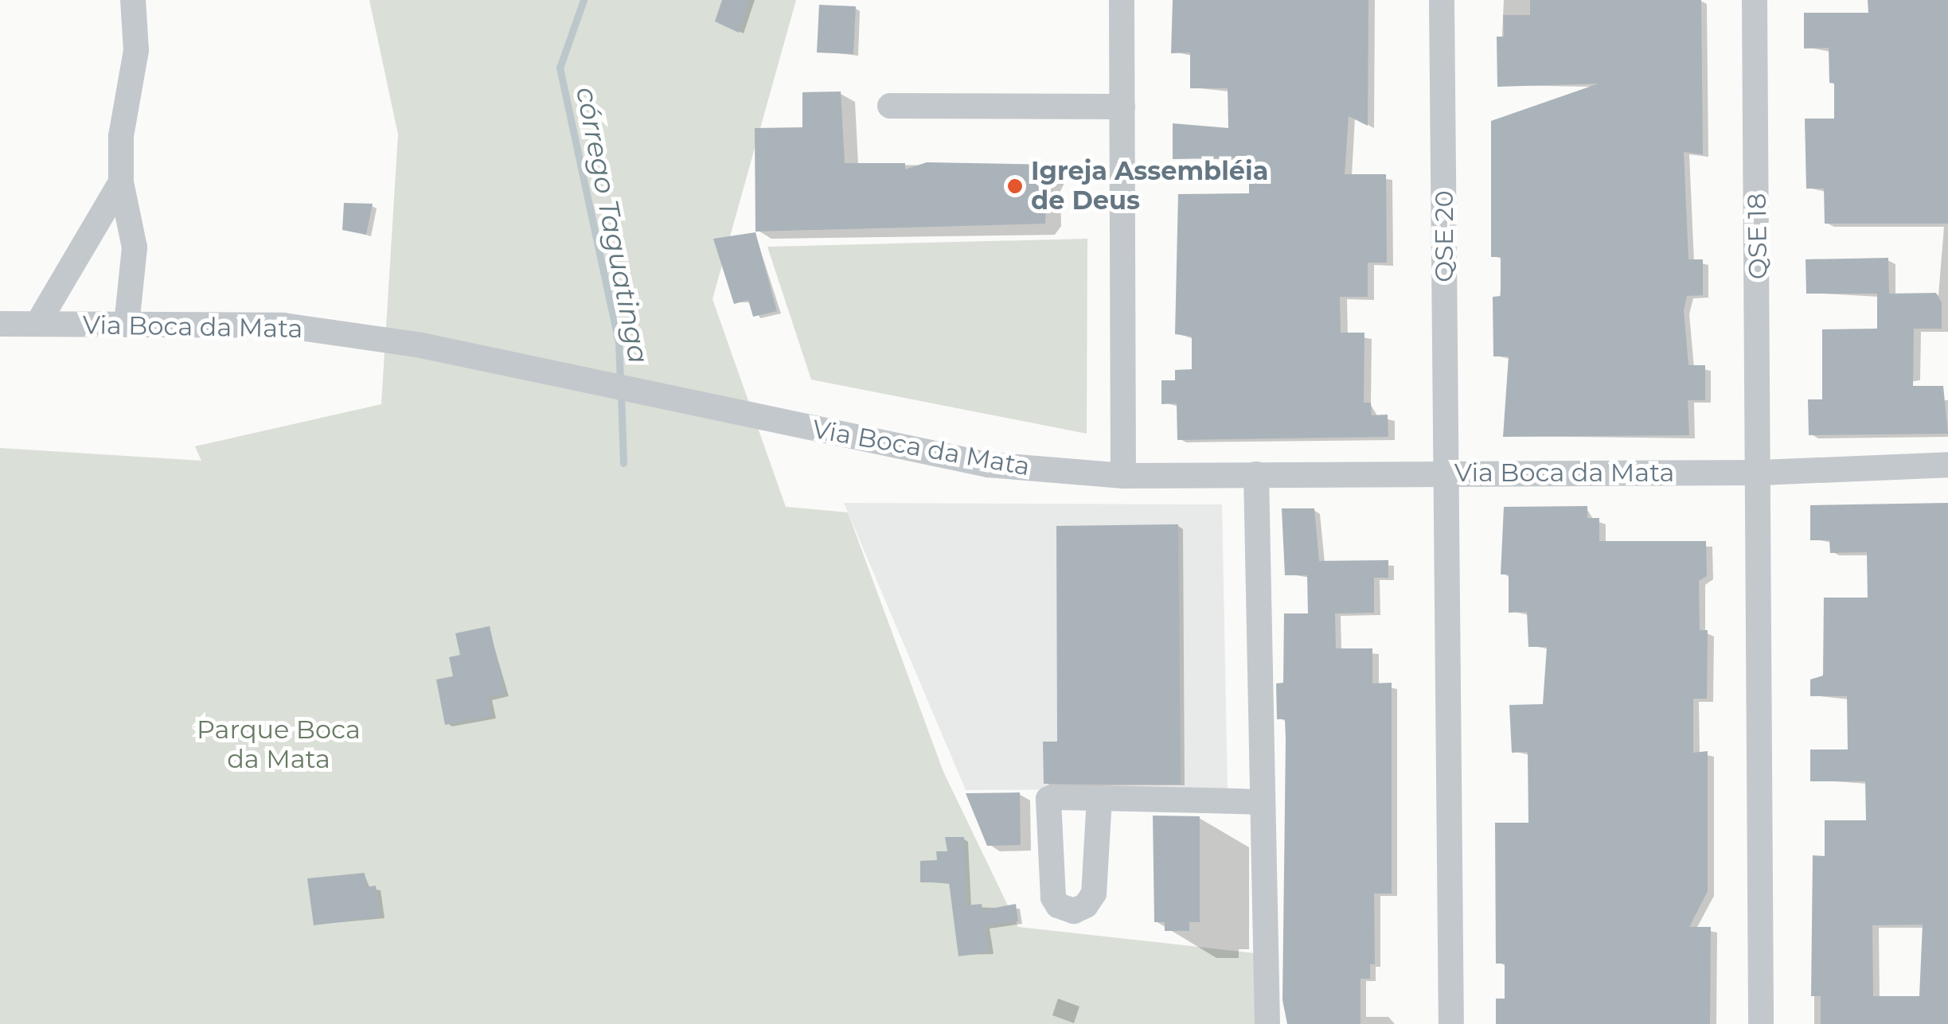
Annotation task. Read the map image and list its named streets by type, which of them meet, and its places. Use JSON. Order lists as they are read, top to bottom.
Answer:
{
  "streets": {
    "street": ["QSE 20", "QSE 18", "Via Boca da Mata"]
  },
  "crossings": [
    ["QSE 20", "Via Boca da Mata"],
    ["QSE 18", "Via Boca da Mata"]
  ],
  "water": ["córrego Taguatinga"],
  "parks": ["Parque Boca da Mata"],
  "places": ["Igreja Assembléia de Deus"]
}
